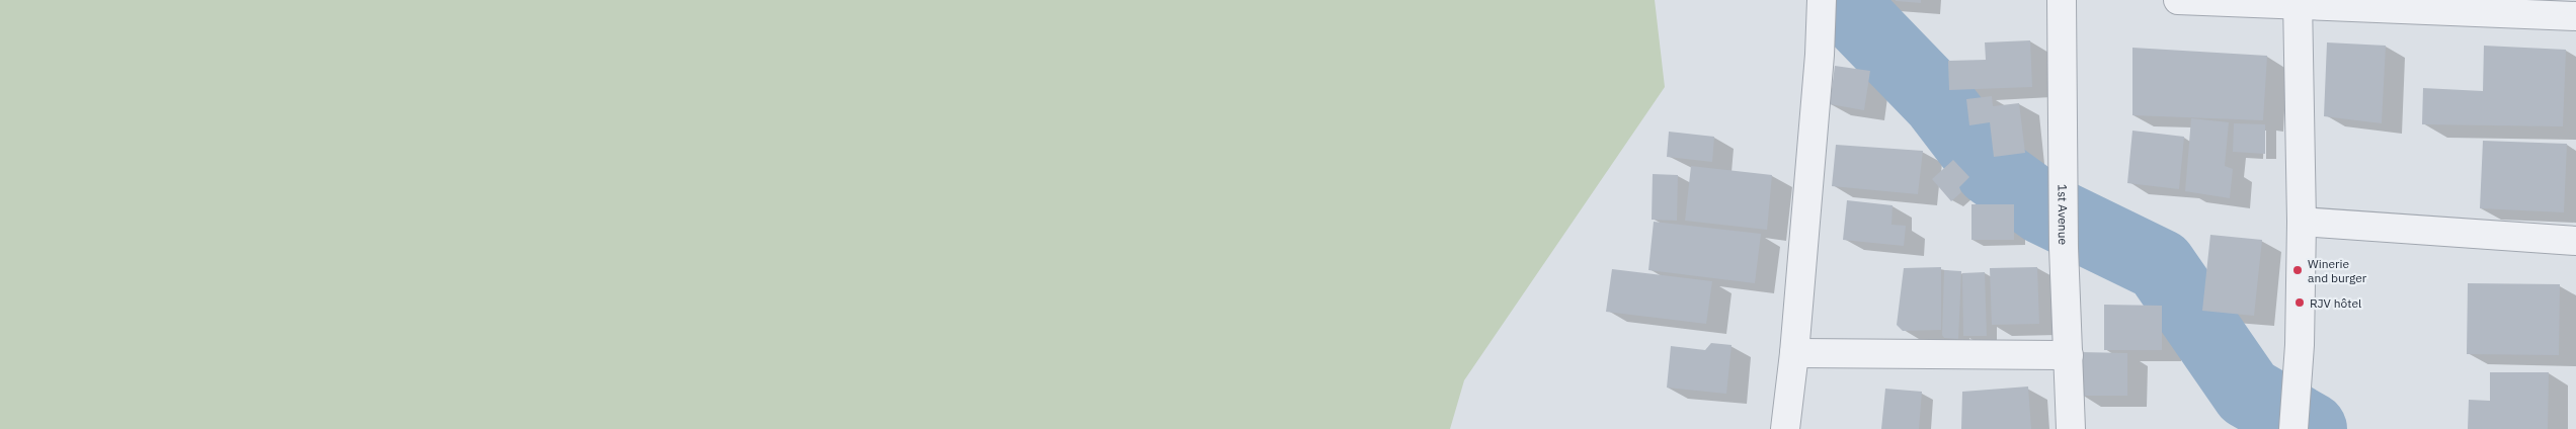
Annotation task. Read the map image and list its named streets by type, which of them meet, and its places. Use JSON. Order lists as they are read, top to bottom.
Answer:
{
  "streets": {
    "street": ["1st Avenue"]
  },
  "places": ["Winerie and burger", "RJV hôtel"]
}
